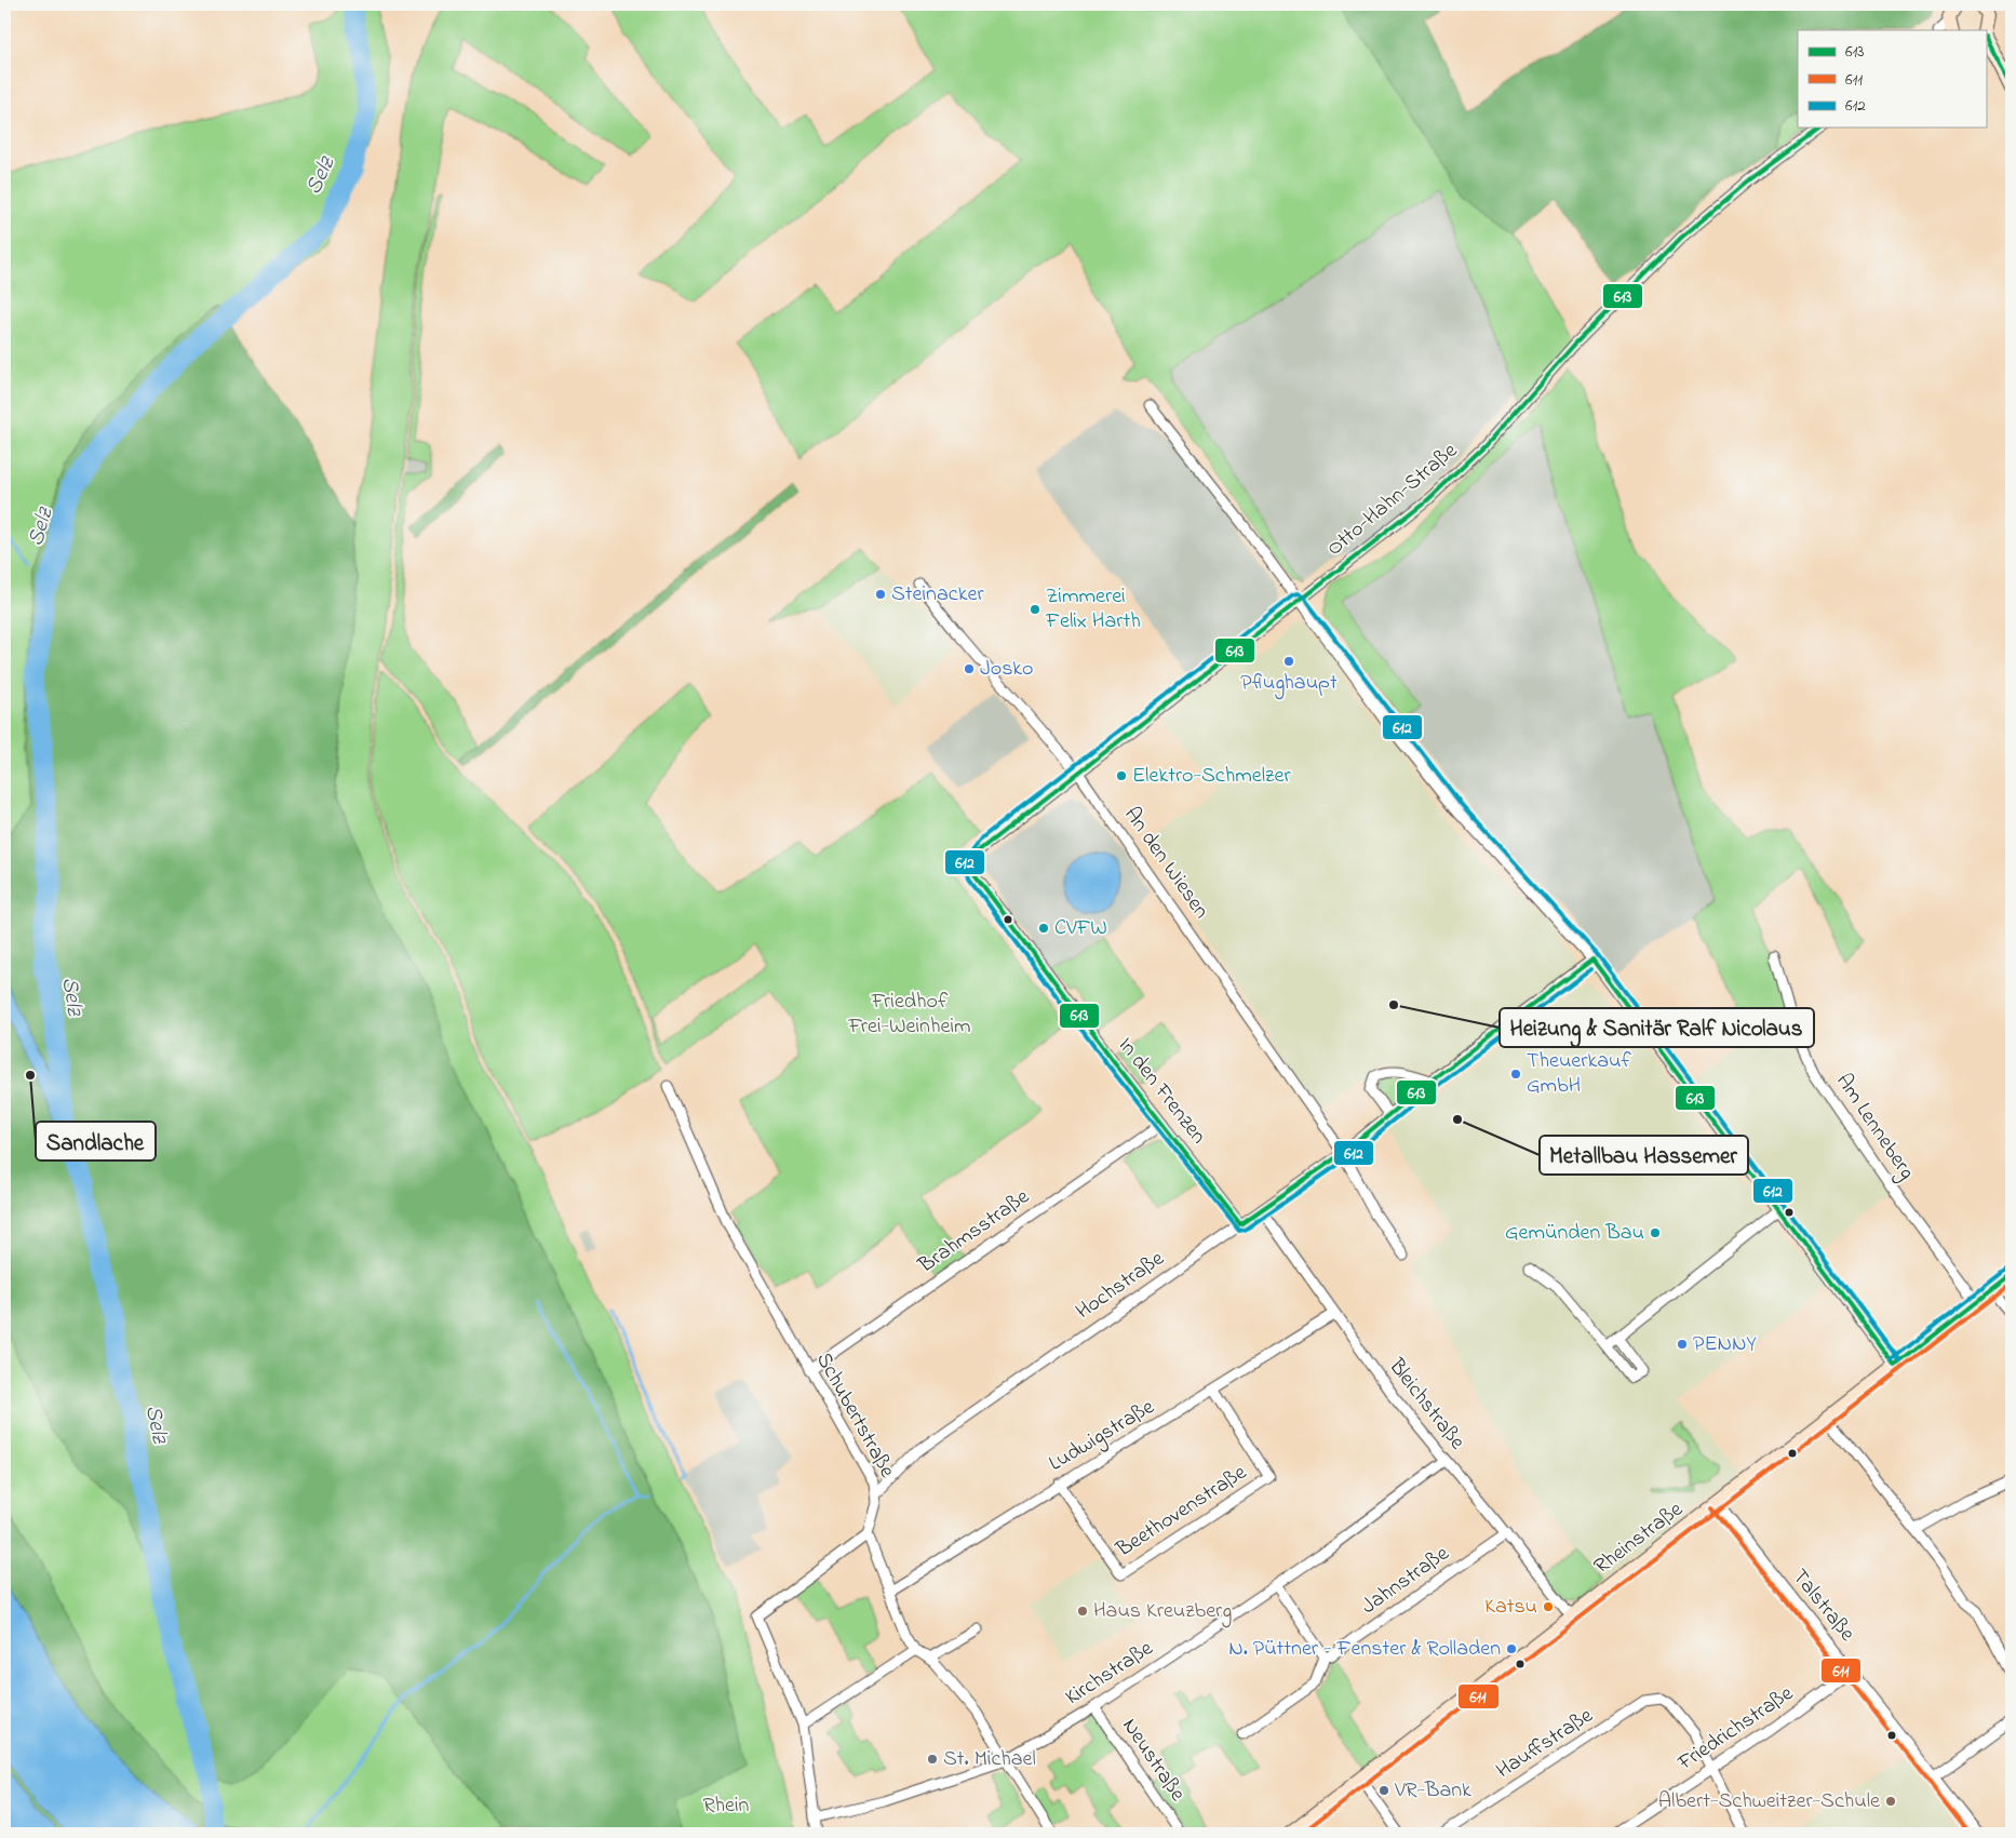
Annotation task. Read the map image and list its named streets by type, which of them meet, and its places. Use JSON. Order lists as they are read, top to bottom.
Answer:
{
  "streets": {
    "street": [
      "Otto-Hahn-Straße",
      "An den Wiesen",
      "In den Frenzen",
      "Am Lenneberg",
      "Brahmsstraße",
      "Hochstraße",
      "Bleichstraße",
      "Schubertstraße",
      "Ludwigstraße",
      "Beethovenstraße",
      "Rheinstraße",
      "Jahnstraße",
      "Talstraße",
      "Kirchstraße",
      "Friedrichstraße",
      "Hauffstraße",
      "Neustraße"
    ]
  },
  "crossings": [
    ["Otto-Hahn-Straße", "An den Wiesen"],
    ["Otto-Hahn-Straße", "In den Frenzen"],
    ["An den Wiesen", "Hochstraße"],
    ["In den Frenzen", "Brahmsstraße"],
    ["In den Frenzen", "Hochstraße"],
    ["Am Lenneberg", "Rheinstraße"],
    ["Brahmsstraße", "Schubertstraße"],
    ["Hochstraße", "Bleichstraße"],
    ["Hochstraße", "Schubertstraße"],
    ["Bleichstraße", "Ludwigstraße"],
    ["Bleichstraße", "Rheinstraße"],
    ["Bleichstraße", "Jahnstraße"],
    ["Bleichstraße", "Kirchstraße"],
    ["Ludwigstraße", "Beethovenstraße"],
    ["Rheinstraße", "Talstraße"],
    ["Talstraße", "Friedrichstraße"],
    ["Kirchstraße", "Neustraße"],
    ["Friedrichstraße", "Hauffstraße"]
  ],
  "water": ["Selz"],
  "parks": ["Friedhof Frei-Weinheim", "Rhein"],
  "places": [
    "Steinacker",
    "Zimmerei Felix Harth",
    "Pflughaupt",
    "Josko",
    "Elektro-Schmelzer",
    "CVFW",
    "Heizung & Sanitär Ralf Nicolaus",
    "Theuerkauf GmbH",
    "Sandlache",
    "Metallbau Hassemer",
    "Gemünden Bau",
    "PENNY",
    "Katsu",
    "Haus Kreuzberg",
    "N. Püttner - Fenster & Rolladen",
    "St. Michael",
    "VR-Bank",
    "Albert-Schweitzer-Schule"
  ],
  "lines": ["transit line 613", "transit line 612", "transit line 611"],
  "legend": ["613", "611", "612"]
}
